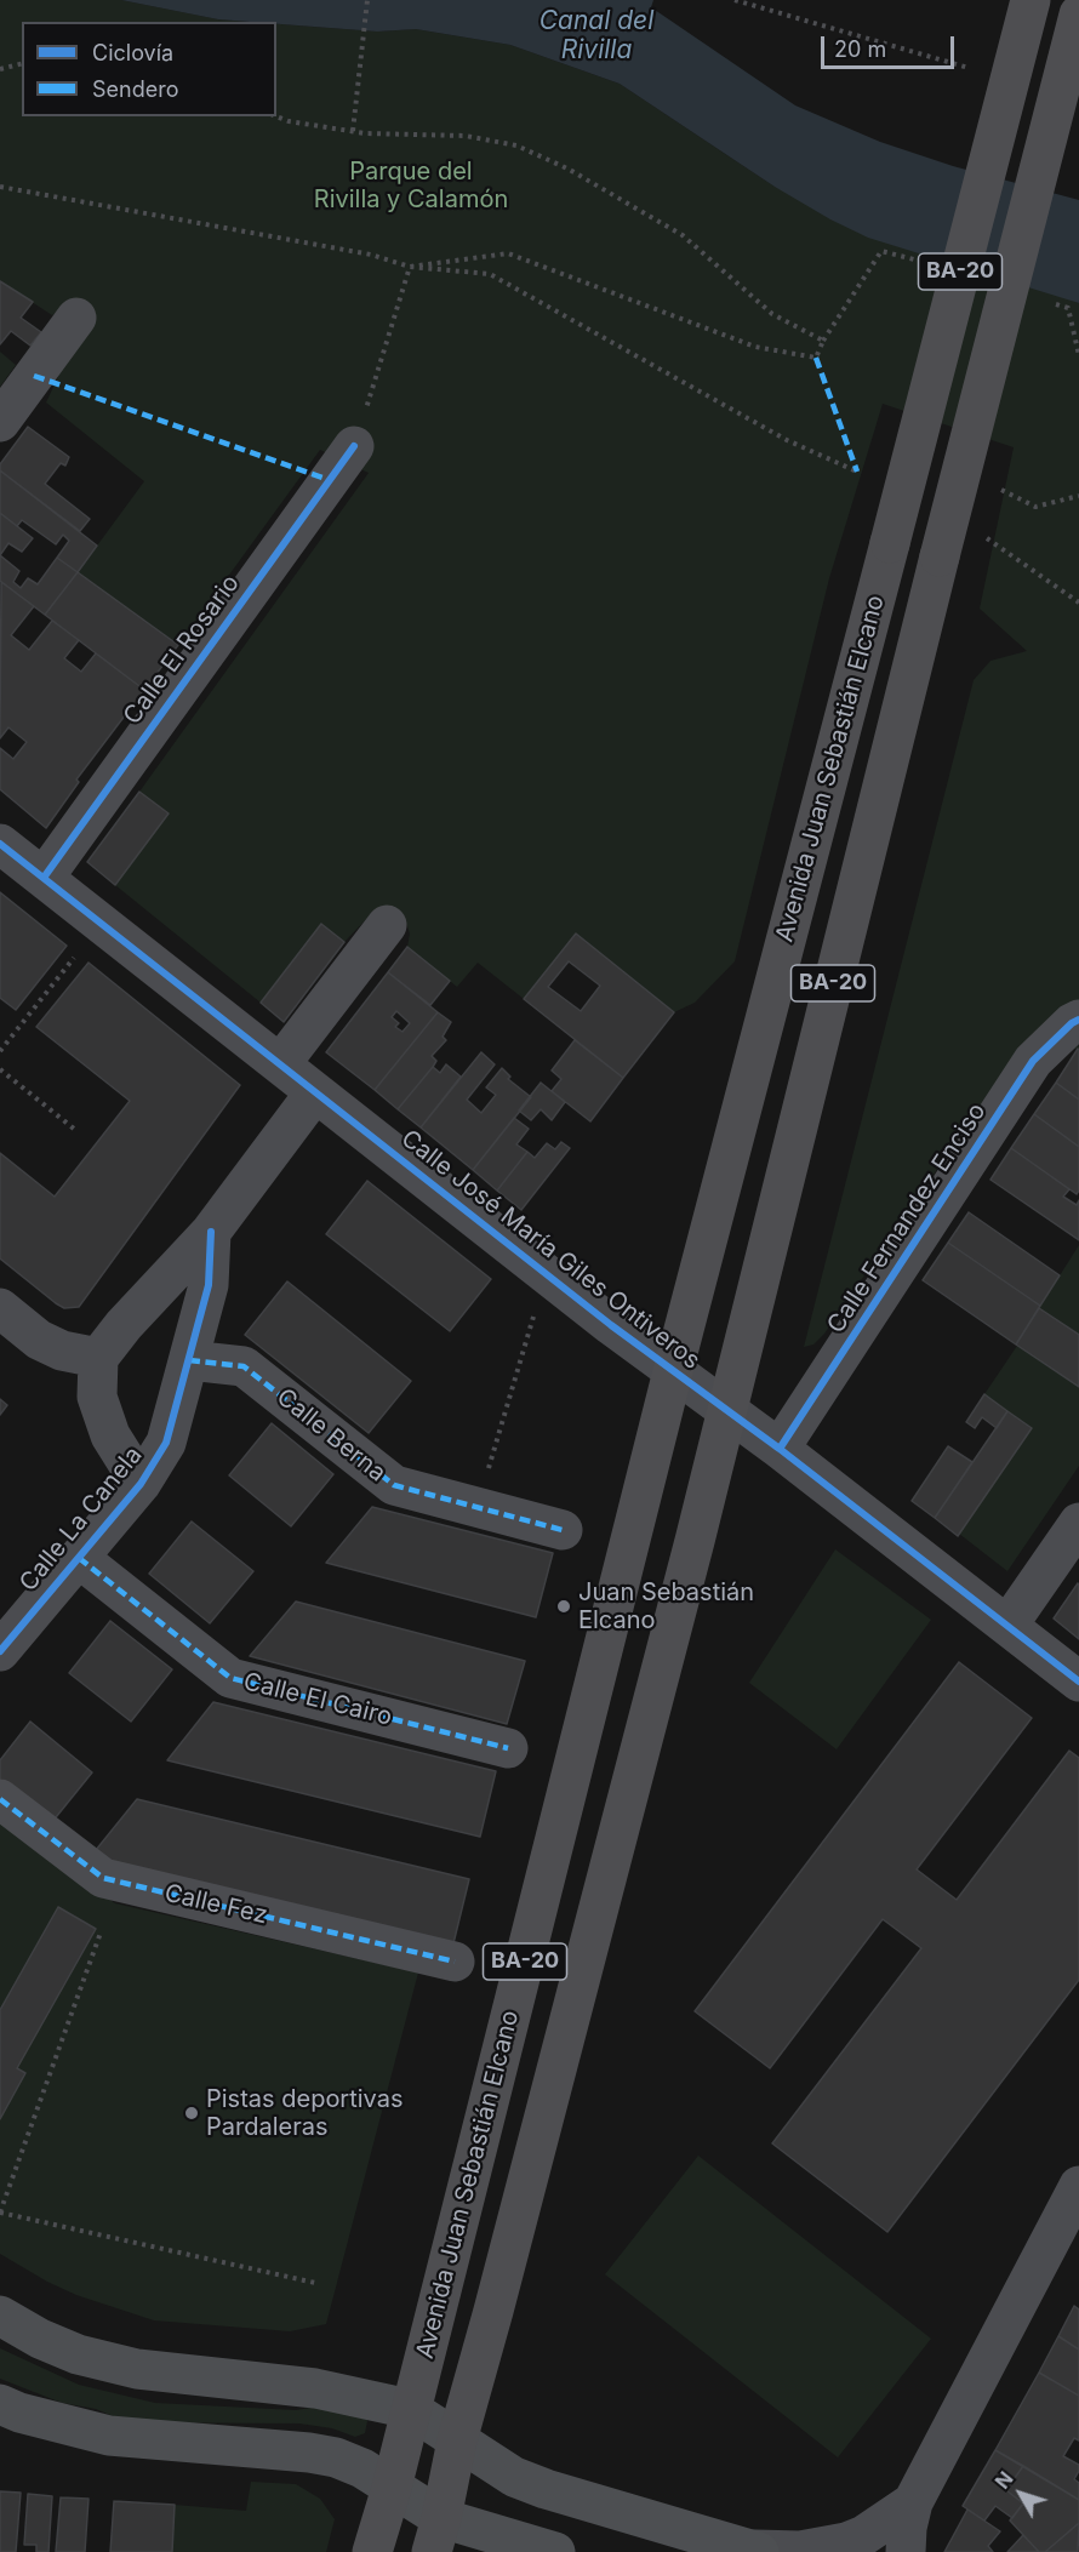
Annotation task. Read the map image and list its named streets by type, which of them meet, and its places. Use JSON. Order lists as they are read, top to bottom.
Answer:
{
  "streets": {
    "highway": ["BA-20", "Avenida Juan Sebastián Elcano"],
    "street": [
      "Calle El Rosario",
      "Calle Fernandez Enciso",
      "Calle José María Giles Ontiveros",
      "Calle Berna",
      "Calle La Canela",
      "Calle El Cairo",
      "Calle Fez"
    ]
  },
  "crossings": [
    ["BA-20", "Calle José María Giles Ontiveros"],
    ["Calle El Rosario", "Calle José María Giles Ontiveros"],
    ["Avenida Juan Sebastián Elcano", "Calle José María Giles Ontiveros"],
    ["Calle Fernandez Enciso", "Calle José María Giles Ontiveros"],
    ["Calle Berna", "Calle La Canela"],
    ["Calle La Canela", "Calle El Cairo"]
  ],
  "water": ["Canal del Rivilla"],
  "parks": ["Parque del Rivilla y Calamón"],
  "places": ["Juan Sebastián Elcano", "Pistas deportivas Pardaleras"],
  "legend": ["Ciclovía", "Sendero"],
  "scale_bar": "20 m",
  "north": "top left"
}
